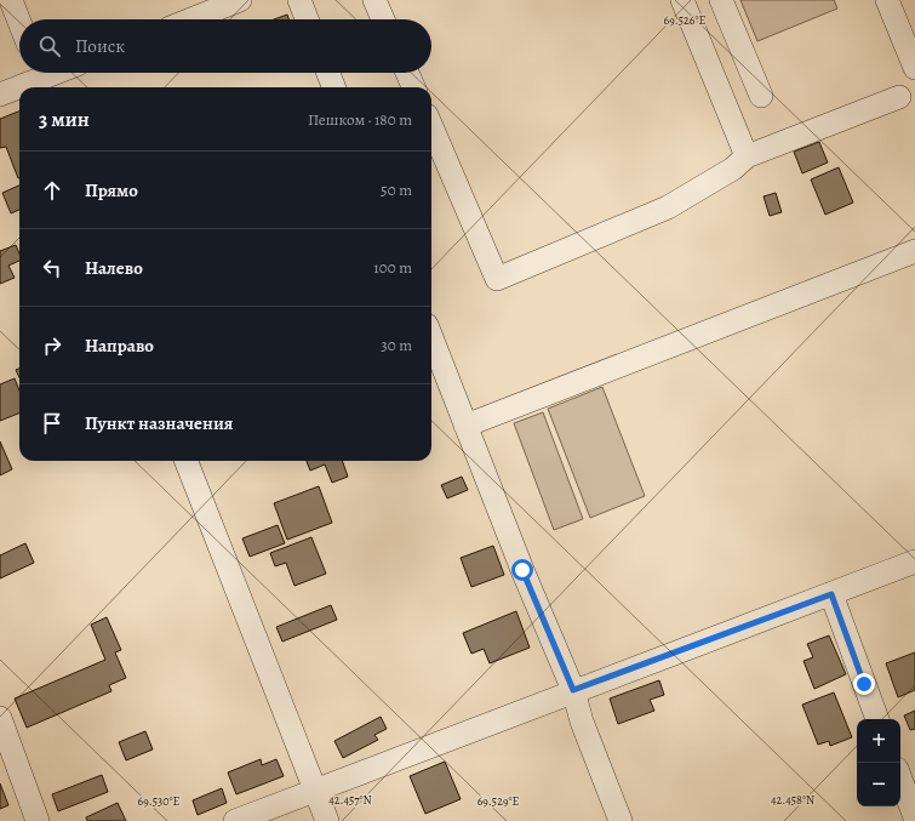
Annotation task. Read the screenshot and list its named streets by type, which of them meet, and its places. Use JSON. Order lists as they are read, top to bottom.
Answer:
{
  "page": {
    "search": "Поиск",
    "heading": ["3 мин", "Пешком · 180 m"],
    "list": [
      ["Прямо", "50 m"],
      ["Налево", "100 m"],
      ["Направо", "30 m"],
      "Пункт назначения"
    ],
    "map_buttons": ["+", "−"]
  },
  "coordinates": [
    "69.526°E",
    "42.457°N",
    "42.458°N",
    "69.530°E",
    "69.529°E"
  ]
}
